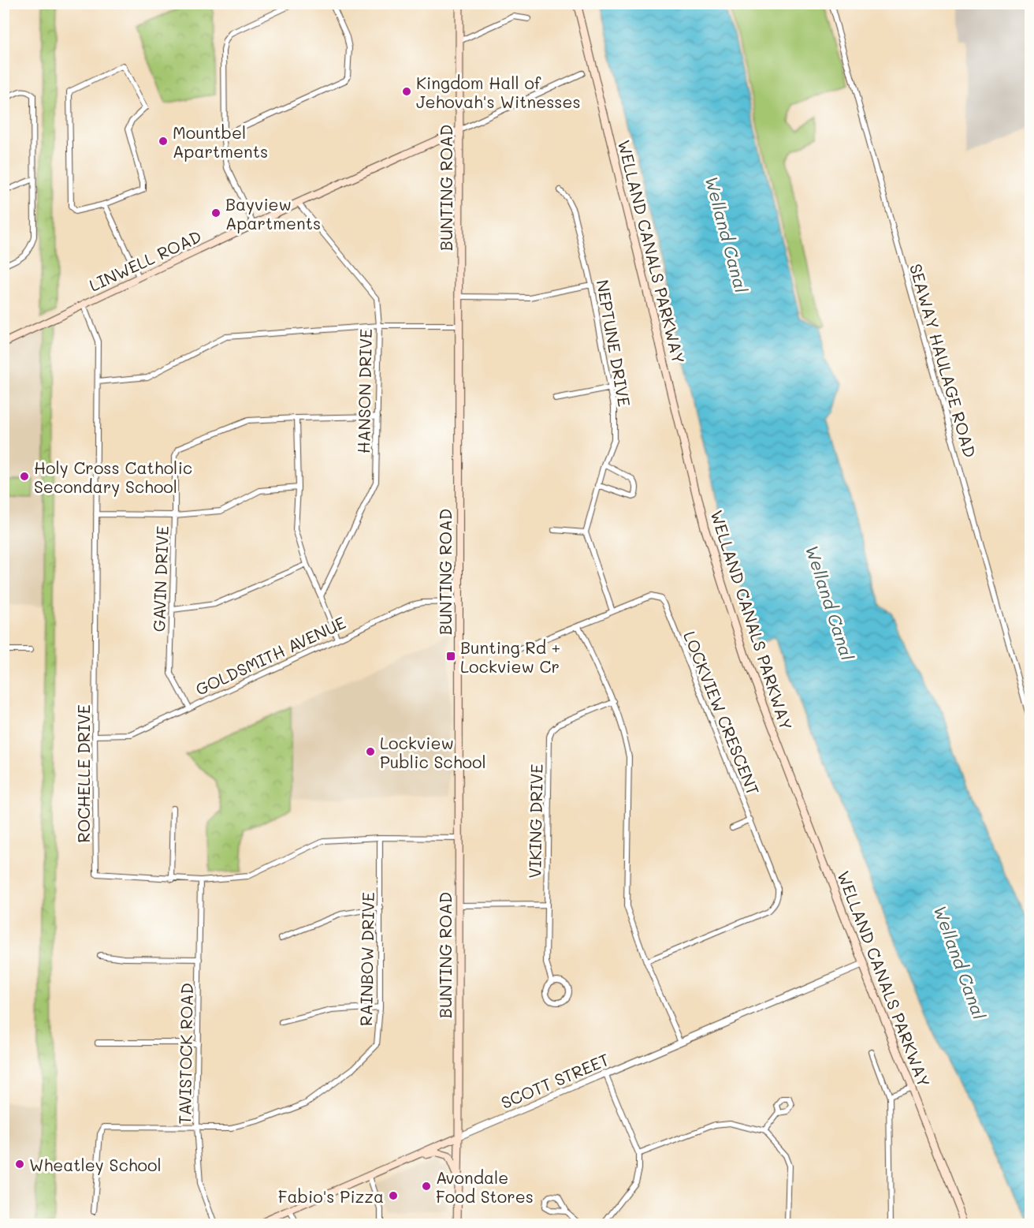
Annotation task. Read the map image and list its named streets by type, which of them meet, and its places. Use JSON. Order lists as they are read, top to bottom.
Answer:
{
  "streets": {
    "main road": [
      "BUNTING ROAD",
      "WELLAND CANALS PARKWAY",
      "LINWELL ROAD",
      "SCOTT STREET"
    ],
    "street": [
      "NEPTUNE DRIVE",
      "SEAWAY HAULAGE ROAD",
      "HANSON DRIVE",
      "GAVIN DRIVE",
      "GOLDSMITH AVENUE",
      "LOCKVIEW CRESCENT",
      "ROCHELLE DRIVE",
      "VIKING DRIVE",
      "RAINBOW DRIVE",
      "TAVISTOCK ROAD"
    ]
  },
  "crossings": [
    ["BUNTING ROAD", "LINWELL ROAD"],
    ["BUNTING ROAD", "GOLDSMITH AVENUE"],
    ["BUNTING ROAD", "LOCKVIEW CRESCENT"],
    ["BUNTING ROAD", "ROCHELLE DRIVE"],
    ["BUNTING ROAD", "SCOTT STREET"],
    ["WELLAND CANALS PARKWAY", "SCOTT STREET"],
    ["LINWELL ROAD", "HANSON DRIVE"],
    ["LINWELL ROAD", "ROCHELLE DRIVE"],
    ["GAVIN DRIVE", "GOLDSMITH AVENUE"],
    ["GOLDSMITH AVENUE", "ROCHELLE DRIVE"],
    ["ROCHELLE DRIVE", "RAINBOW DRIVE"],
    ["ROCHELLE DRIVE", "TAVISTOCK ROAD"],
    ["RAINBOW DRIVE", "TAVISTOCK ROAD"]
  ],
  "water": ["Welland Canal"],
  "places": {
    "other": [
      "Kingdom Hall of Jehovah's Witnesses",
      "Mountbel Apartments",
      "Bayview Apartments",
      "Holy Cross Catholic Secondary School",
      "Lockview Public School",
      "Wheatley School",
      "Avondale Food Stores",
      "Fabio's Pizza"
    ],
    "transit": ["Bunting Rd + Lockview Cr"]
  }
}
